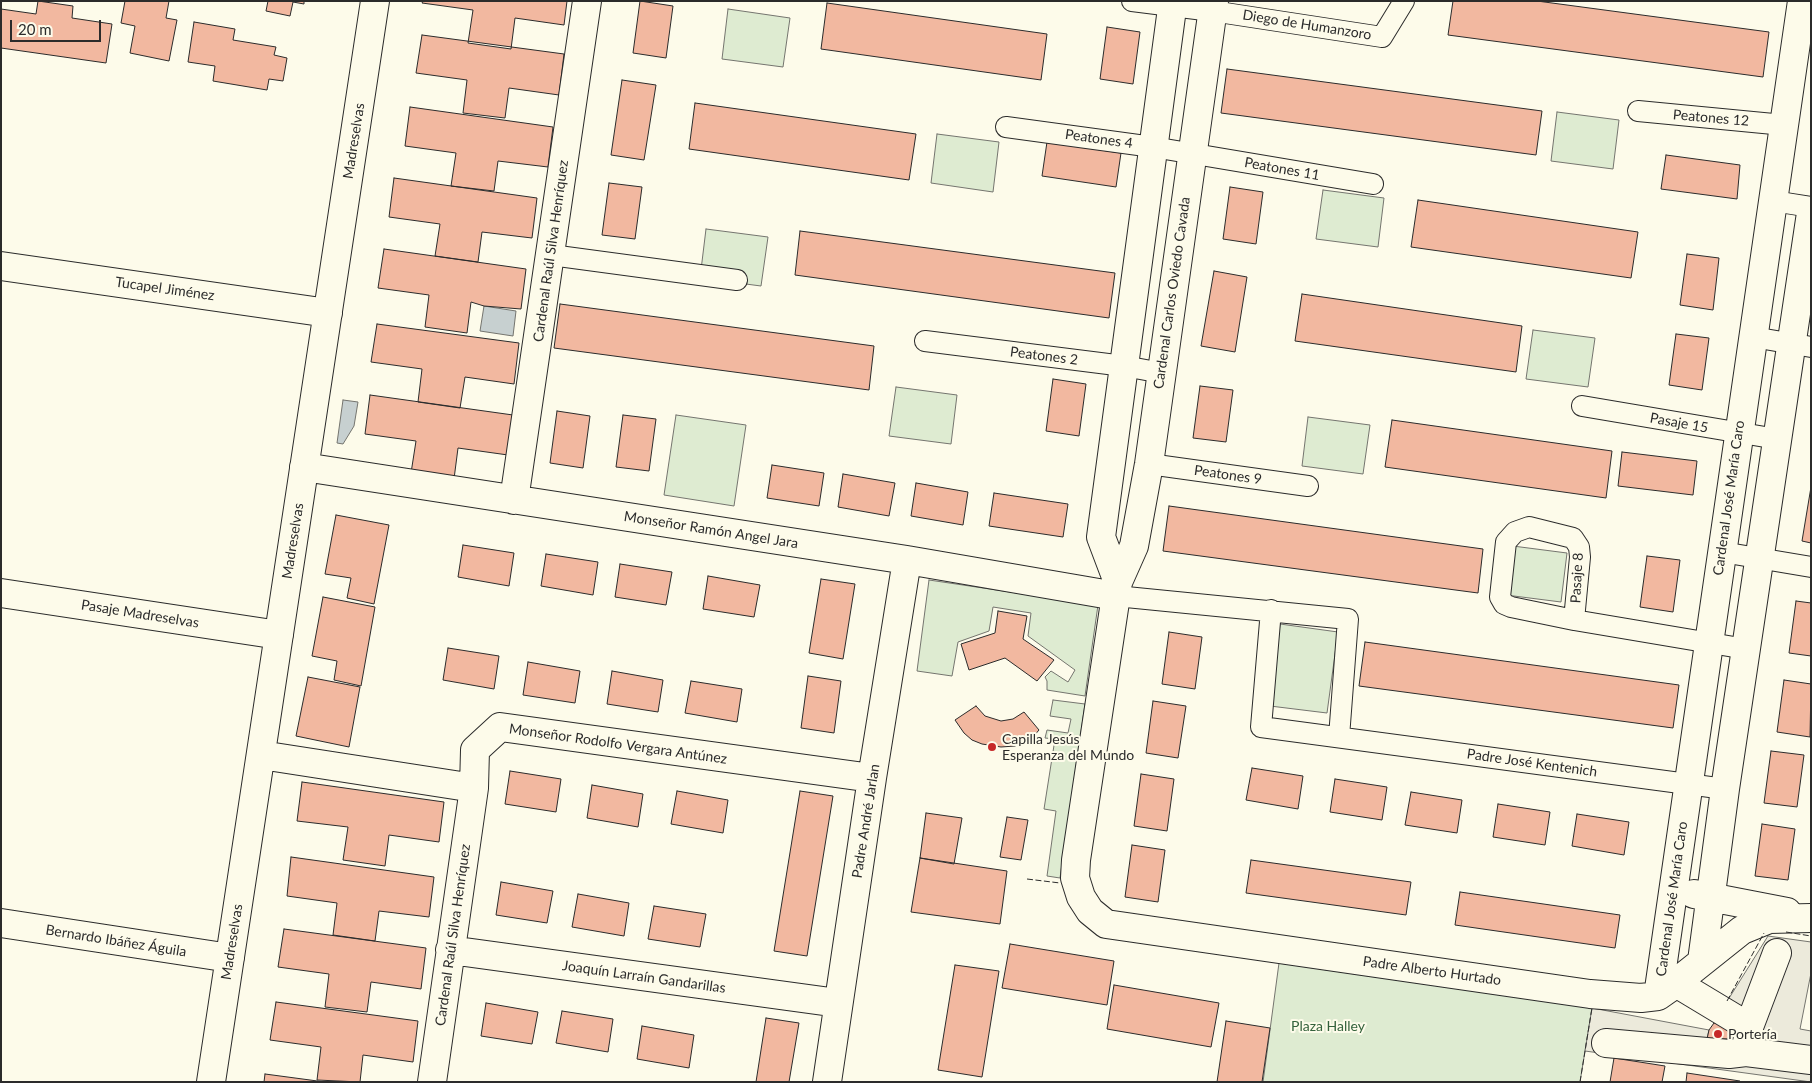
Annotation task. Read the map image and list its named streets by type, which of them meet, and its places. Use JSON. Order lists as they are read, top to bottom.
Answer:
{
  "streets": {
    "street": [
      "Diego de Humanzoro",
      "Peatones 12",
      "Peatones 4",
      "Madreselvas",
      "Peatones 11",
      "Cardenal Raúl Silva Henríquez",
      "Tucapel Jiménez",
      "Cardenal Carlos Oviedo Cavada",
      "Peatones 2",
      "Pasaje 15",
      "Peatones 9",
      "Cardenal José María Caro",
      "Monseñor Ramón Angel Jara",
      "Pasaje 8",
      "Pasaje Madreselvas",
      "Monseñor Rodolfo Vergara Antúnez",
      "Padre José Kentenich",
      "Padre André Jarlan",
      "Bernardo Ibáñez Águila",
      "Padre Alberto Hurtado",
      "Joaquín Larraín Gandarillas"
    ]
  },
  "crossings": [
    ["Diego de Humanzoro", "Cardenal Carlos Oviedo Cavada"],
    ["Peatones 12", "Cardenal José María Caro"],
    ["Peatones 4", "Peatones 11"],
    ["Peatones 4", "Cardenal Carlos Oviedo Cavada"],
    ["Madreselvas", "Tucapel Jiménez"],
    ["Madreselvas", "Monseñor Ramón Angel Jara"],
    ["Madreselvas", "Pasaje Madreselvas"],
    ["Madreselvas", "Bernardo Ibáñez Águila"],
    ["Peatones 11", "Cardenal Carlos Oviedo Cavada"],
    ["Cardenal Raúl Silva Henríquez", "Monseñor Ramón Angel Jara"],
    ["Cardenal Raúl Silva Henríquez", "Monseñor Rodolfo Vergara Antúnez"],
    ["Cardenal Raúl Silva Henríquez", "Joaquín Larraín Gandarillas"],
    ["Cardenal Carlos Oviedo Cavada", "Peatones 2"],
    ["Cardenal Carlos Oviedo Cavada", "Peatones 9"],
    ["Cardenal Carlos Oviedo Cavada", "Monseñor Ramón Angel Jara"],
    ["Cardenal Carlos Oviedo Cavada", "Padre Alberto Hurtado"],
    ["Pasaje 15", "Cardenal José María Caro"],
    ["Cardenal José María Caro", "Pasaje 8"],
    ["Cardenal José María Caro", "Padre José Kentenich"],
    ["Cardenal José María Caro", "Padre Alberto Hurtado"],
    ["Monseñor Ramón Angel Jara", "Padre André Jarlan"],
    ["Monseñor Rodolfo Vergara Antúnez", "Padre André Jarlan"],
    ["Padre André Jarlan", "Joaquín Larraín Gandarillas"]
  ],
  "parks": ["Plaza Halley"],
  "places": ["Capilla Jesús Esperanza del Mundo", "Portería"],
  "scale_bar": "20 m"
}
